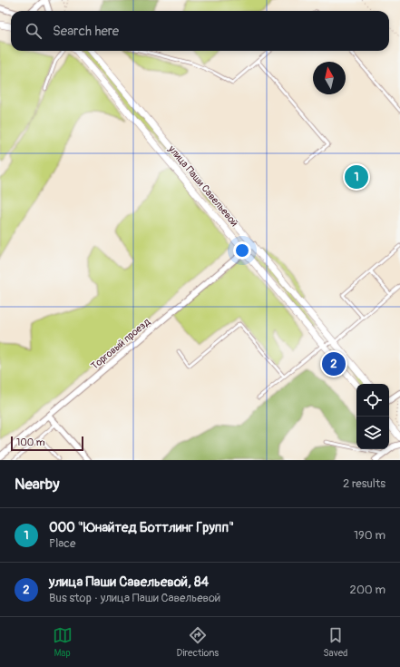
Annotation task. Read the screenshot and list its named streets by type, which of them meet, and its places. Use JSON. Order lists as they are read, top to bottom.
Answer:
{
  "streets": {
    "street": ["улица Паши Савельевой", "Торговый проезд"]
  },
  "crossings": [
    ["улица Паши Савельевой", "Торговый проезд"]
  ],
  "scale_bar": "100 m",
  "north": "top",
  "page": {
    "search": "Search here",
    "pins": ["1", "2"],
    "scale": "100 m",
    "heading": ["Nearby", "2 results"],
    "list": [
      {
        "mark": "1",
        "name": "ООО \"Юнайтед Боттлинг Групп\"",
        "note": "Place",
        "value": "190 m"
      },
      {
        "mark": "2",
        "name": "улица Паши Савельевой, 84",
        "note": "Bus stop · улица Паши Савельевой",
        "value": "200 m"
      }
    ],
    "nav": ["Map", "Directions", "Saved"]
  }
}
